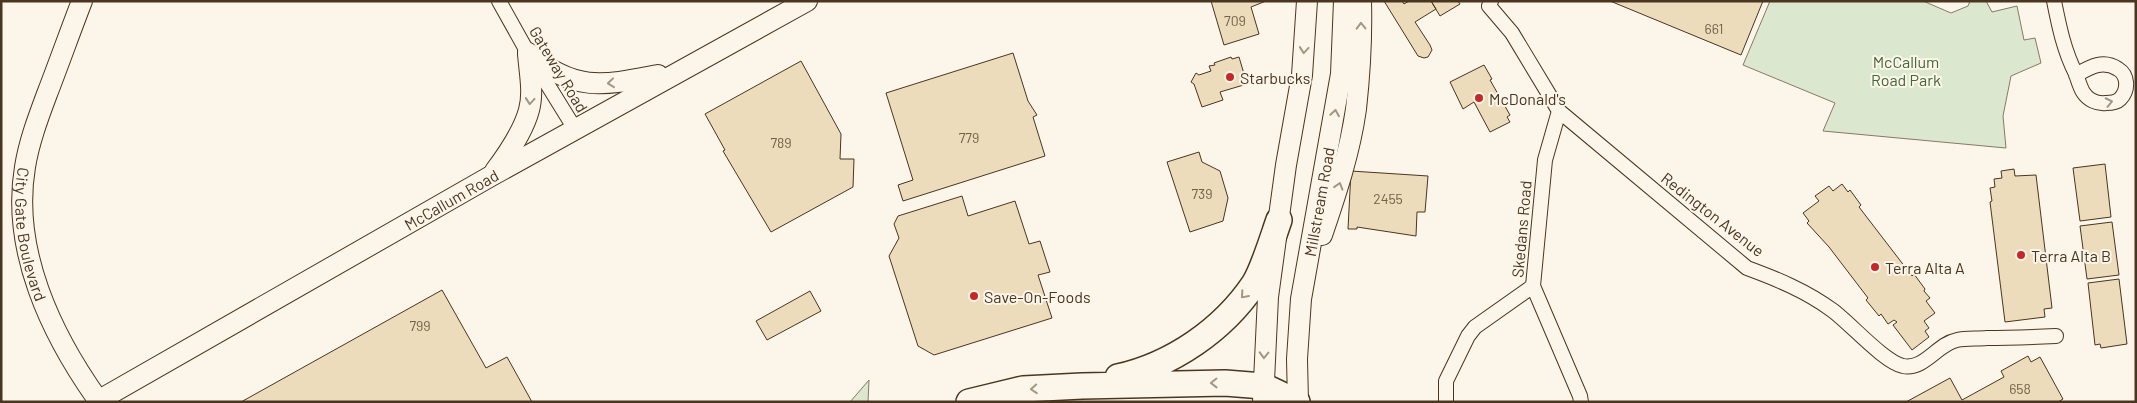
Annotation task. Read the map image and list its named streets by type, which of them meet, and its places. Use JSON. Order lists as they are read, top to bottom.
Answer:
{
  "streets": {
    "street": [
      "Gateway Road",
      "McCallum Road",
      "Millstream Road",
      "Redington Avenue",
      "Skedans Road",
      "City Gate Boulevard"
    ]
  },
  "crossings": [
    ["Gateway Road", "McCallum Road"],
    ["McCallum Road", "City Gate Boulevard"],
    ["Redington Avenue", "Skedans Road"]
  ],
  "parks": ["McCallum Road Park"],
  "places": [
    "Starbucks",
    "McDonald's",
    "Terra Alta B",
    "Terra Alta A",
    "Save-On-Foods"
  ],
  "house_numbers": [
    "709",
    "661",
    "779",
    "789",
    "739",
    "2455",
    "799",
    "658"
  ]
}
